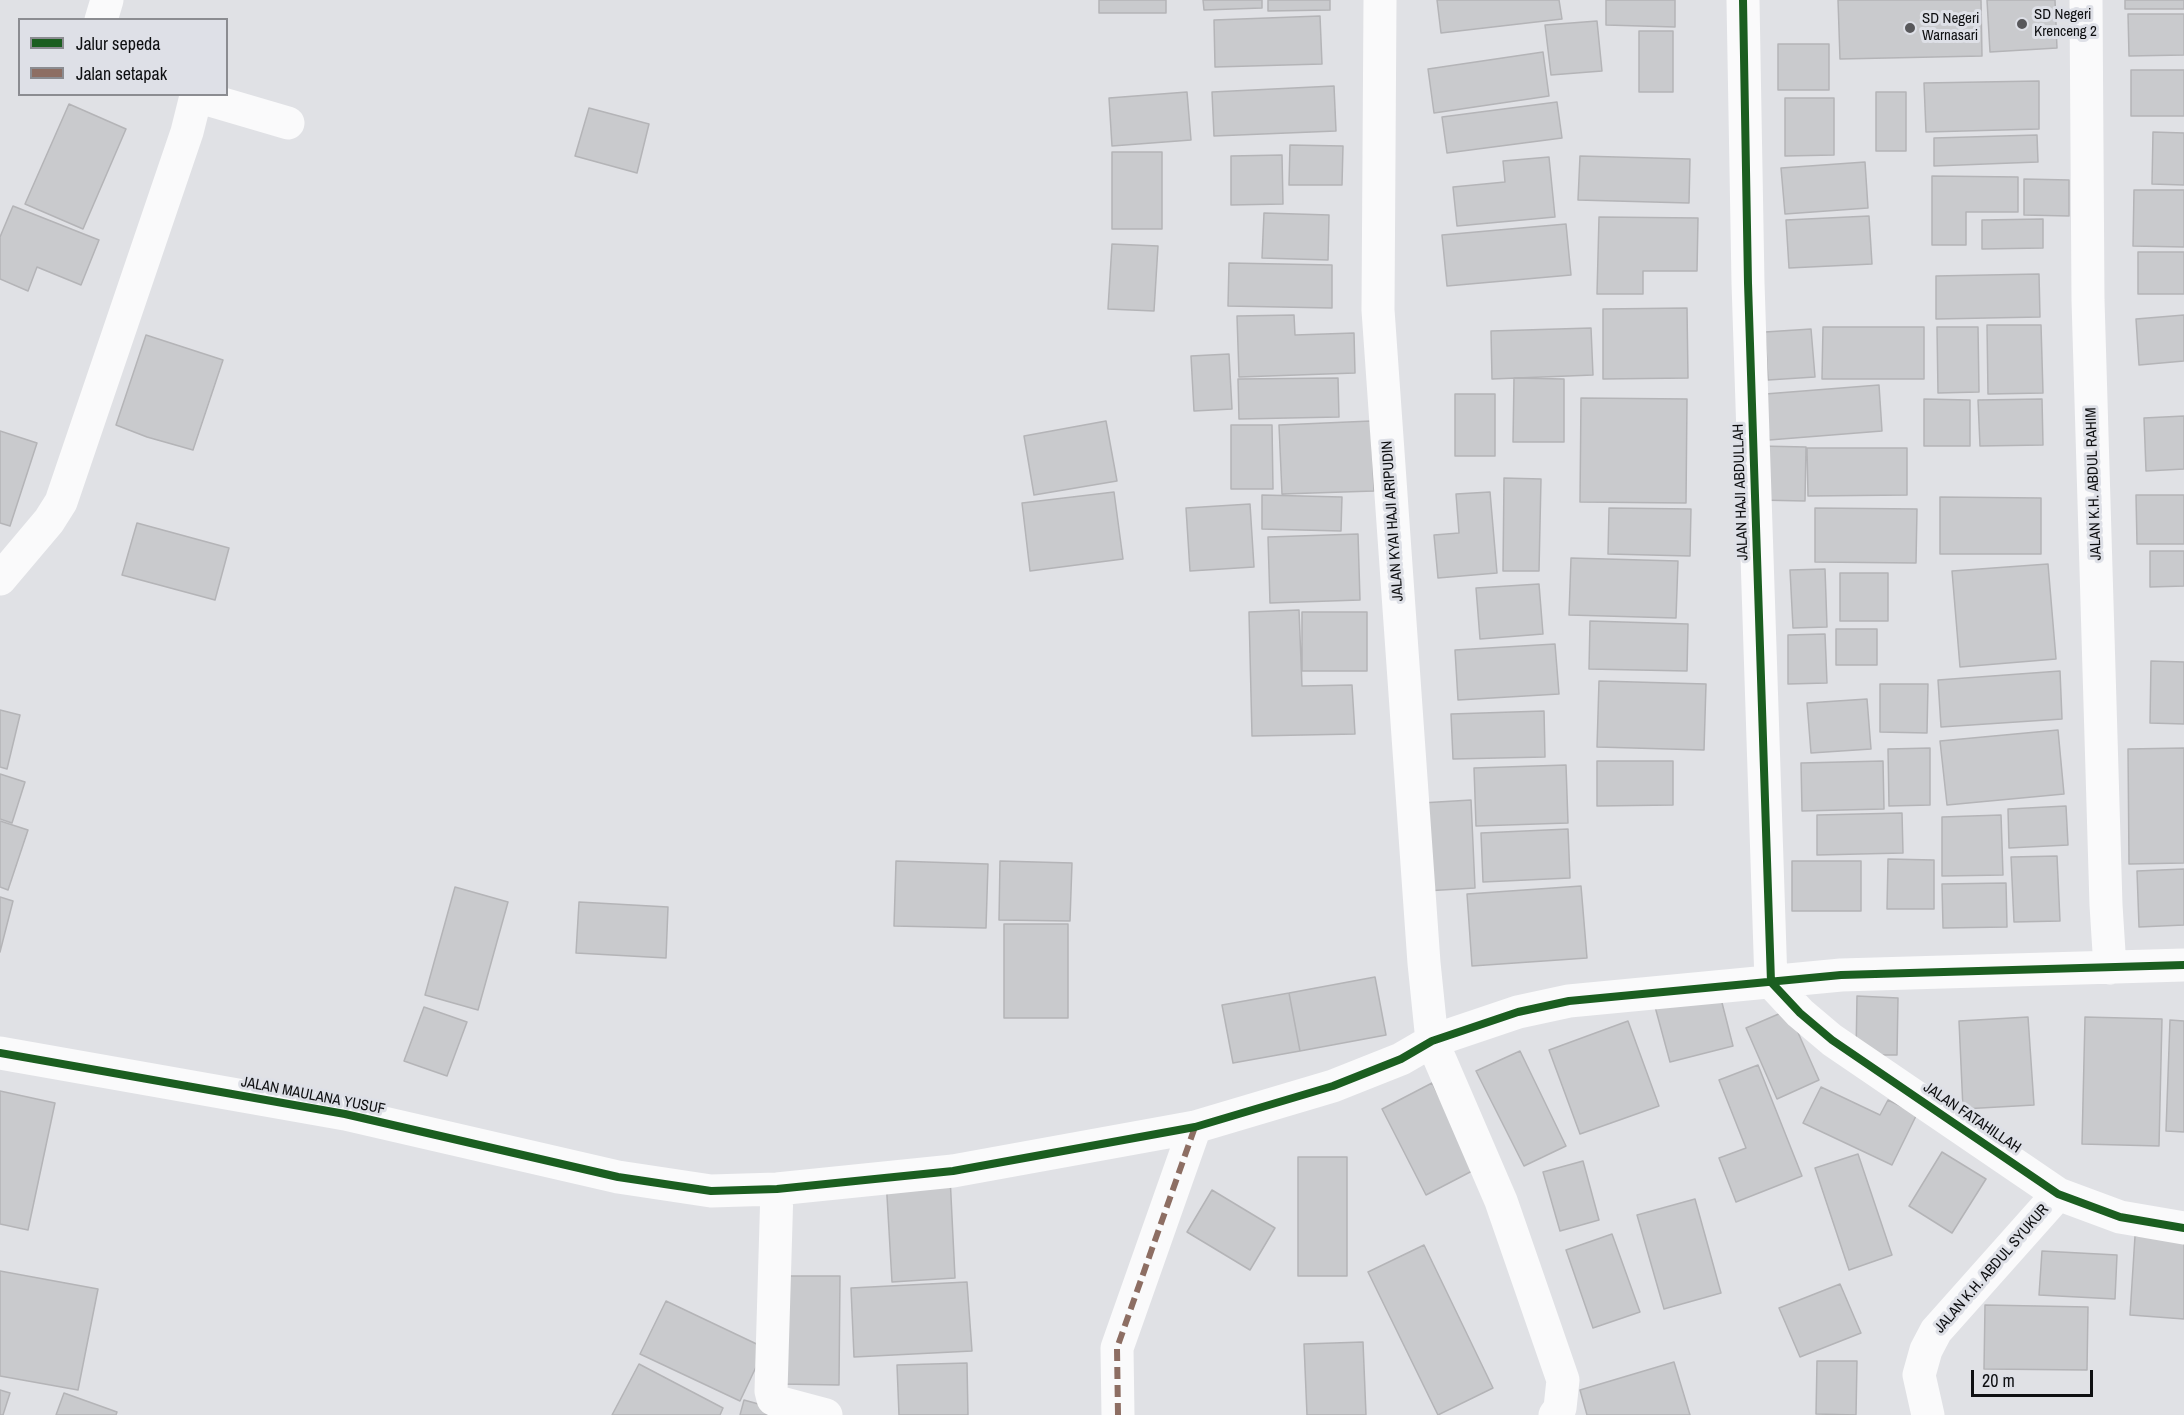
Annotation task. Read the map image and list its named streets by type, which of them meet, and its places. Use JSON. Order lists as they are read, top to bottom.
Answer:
{
  "streets": {
    "street": [
      "JALAN K.H. ABDUL RAHIM",
      "JALAN HAJI ABDULLAH",
      "JALAN KYAI HAJI ARIPUDIN",
      "JALAN MAULANA YUSUF",
      "JALAN FATAHILLAH",
      "JALAN K.H. ABDUL SYUKUR"
    ]
  },
  "crossings": [
    ["JALAN K.H. ABDUL RAHIM", "JALAN MAULANA YUSUF"],
    ["JALAN HAJI ABDULLAH", "JALAN MAULANA YUSUF"],
    ["JALAN HAJI ABDULLAH", "JALAN FATAHILLAH"],
    ["JALAN KYAI HAJI ARIPUDIN", "JALAN MAULANA YUSUF"],
    ["JALAN MAULANA YUSUF", "JALAN FATAHILLAH"],
    ["JALAN FATAHILLAH", "JALAN K.H. ABDUL SYUKUR"]
  ],
  "places": ["SD Negeri Krenceng 2", "SD Negeri Warnasari"],
  "legend": ["Jalur sepeda", "Jalan setapak"],
  "scale_bar": "20 m"
}
